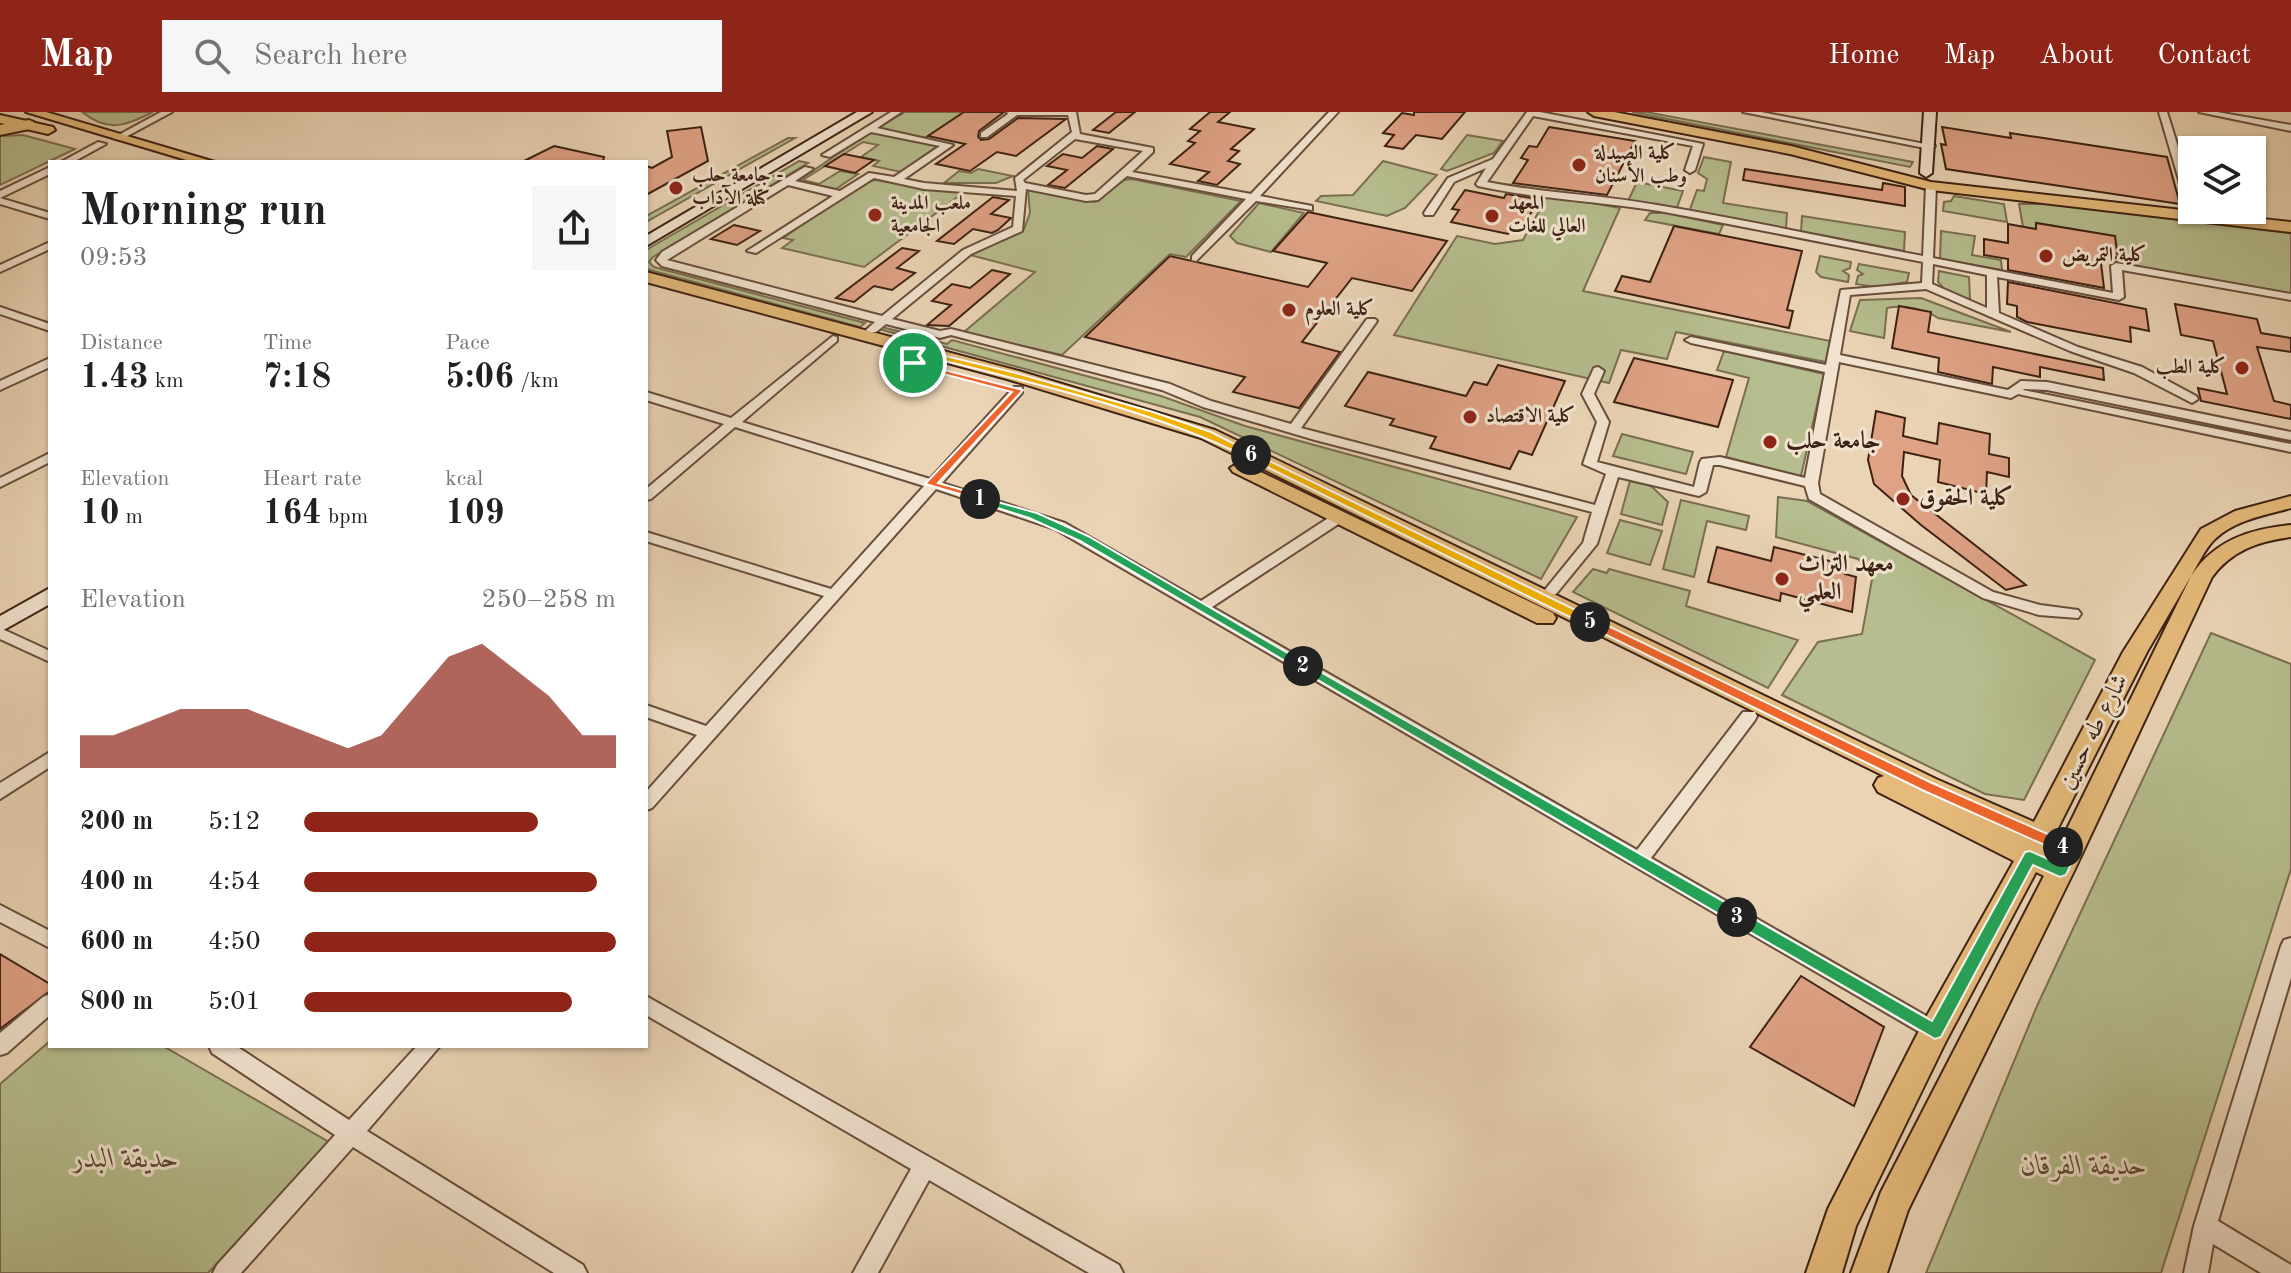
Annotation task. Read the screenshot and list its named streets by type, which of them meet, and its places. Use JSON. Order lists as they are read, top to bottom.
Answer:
{
  "streets": {
    "main road": ["شارع طه حسين"]
  },
  "parks": ["حديقة البدر", "حديقة الفرقان"],
  "places": [
    "كلية الصيدلة وطب الأسنان",
    "جامعة حلب - كتلة الآداب",
    "ملعب المدينة الجامعية",
    "المعهد العالي للغات",
    "كلية التمريض",
    "كلية العلوم",
    "كلية الطب",
    "كلية الاقتصاد",
    "جامعة حلب",
    "كلية الحقوق",
    "معهد التراث العلمي"
  ],
  "page": {
    "header": "Map",
    "search": "Search here",
    "nav": [
      "Home",
      "Map",
      "About",
      "Contact"
    ],
    "heading": ["Morning run", "09:53"],
    "stats": [
      ["Distance", "1.43 km"],
      ["Time", "7:18"],
      ["Pace", "5:06 /km"],
      ["Elevation", "10 m"],
      ["Heart rate", "164 bpm"],
      ["kcal", "109"]
    ],
    "pins": [
      "6",
      "1",
      "5",
      "2",
      "4",
      "3"
    ],
    "chart": ["Elevation", "250–258 m"],
    "list": [
      {
        "name": "200 m",
        "note": "5:12"
      },
      {
        "name": "400 m",
        "note": "4:54"
      },
      {
        "name": "600 m",
        "note": "4:50"
      },
      {
        "name": "800 m",
        "note": "5:01"
      }
    ]
  }
}
